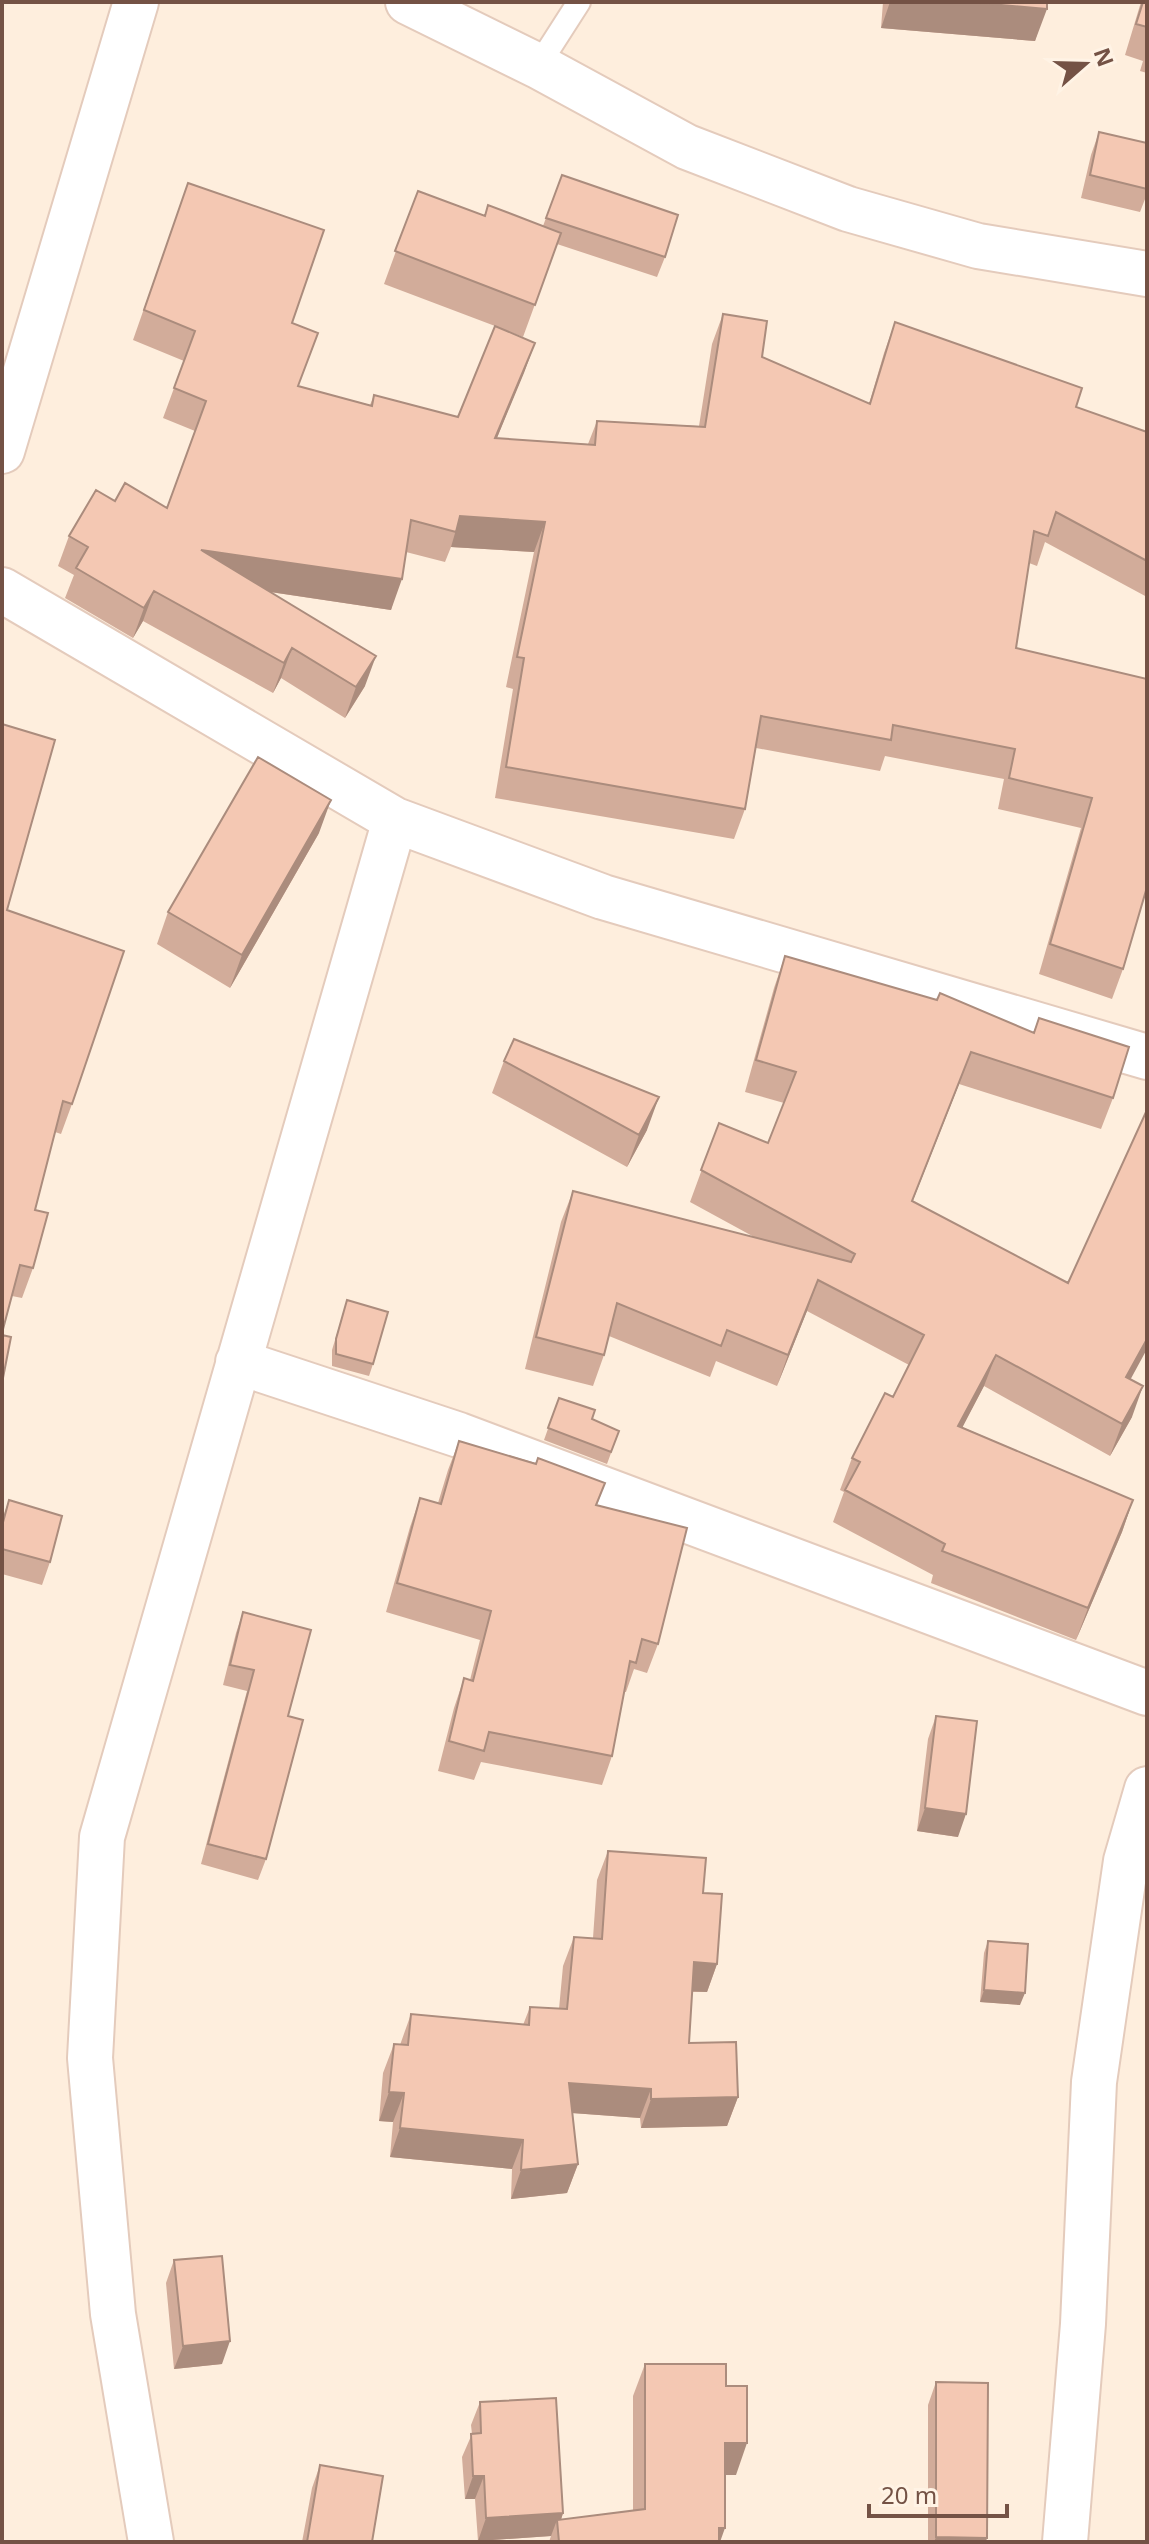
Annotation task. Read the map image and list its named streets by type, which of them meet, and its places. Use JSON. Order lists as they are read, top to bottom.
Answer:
{
  "scale_bar": "20 m",
  "north": "right"
}
